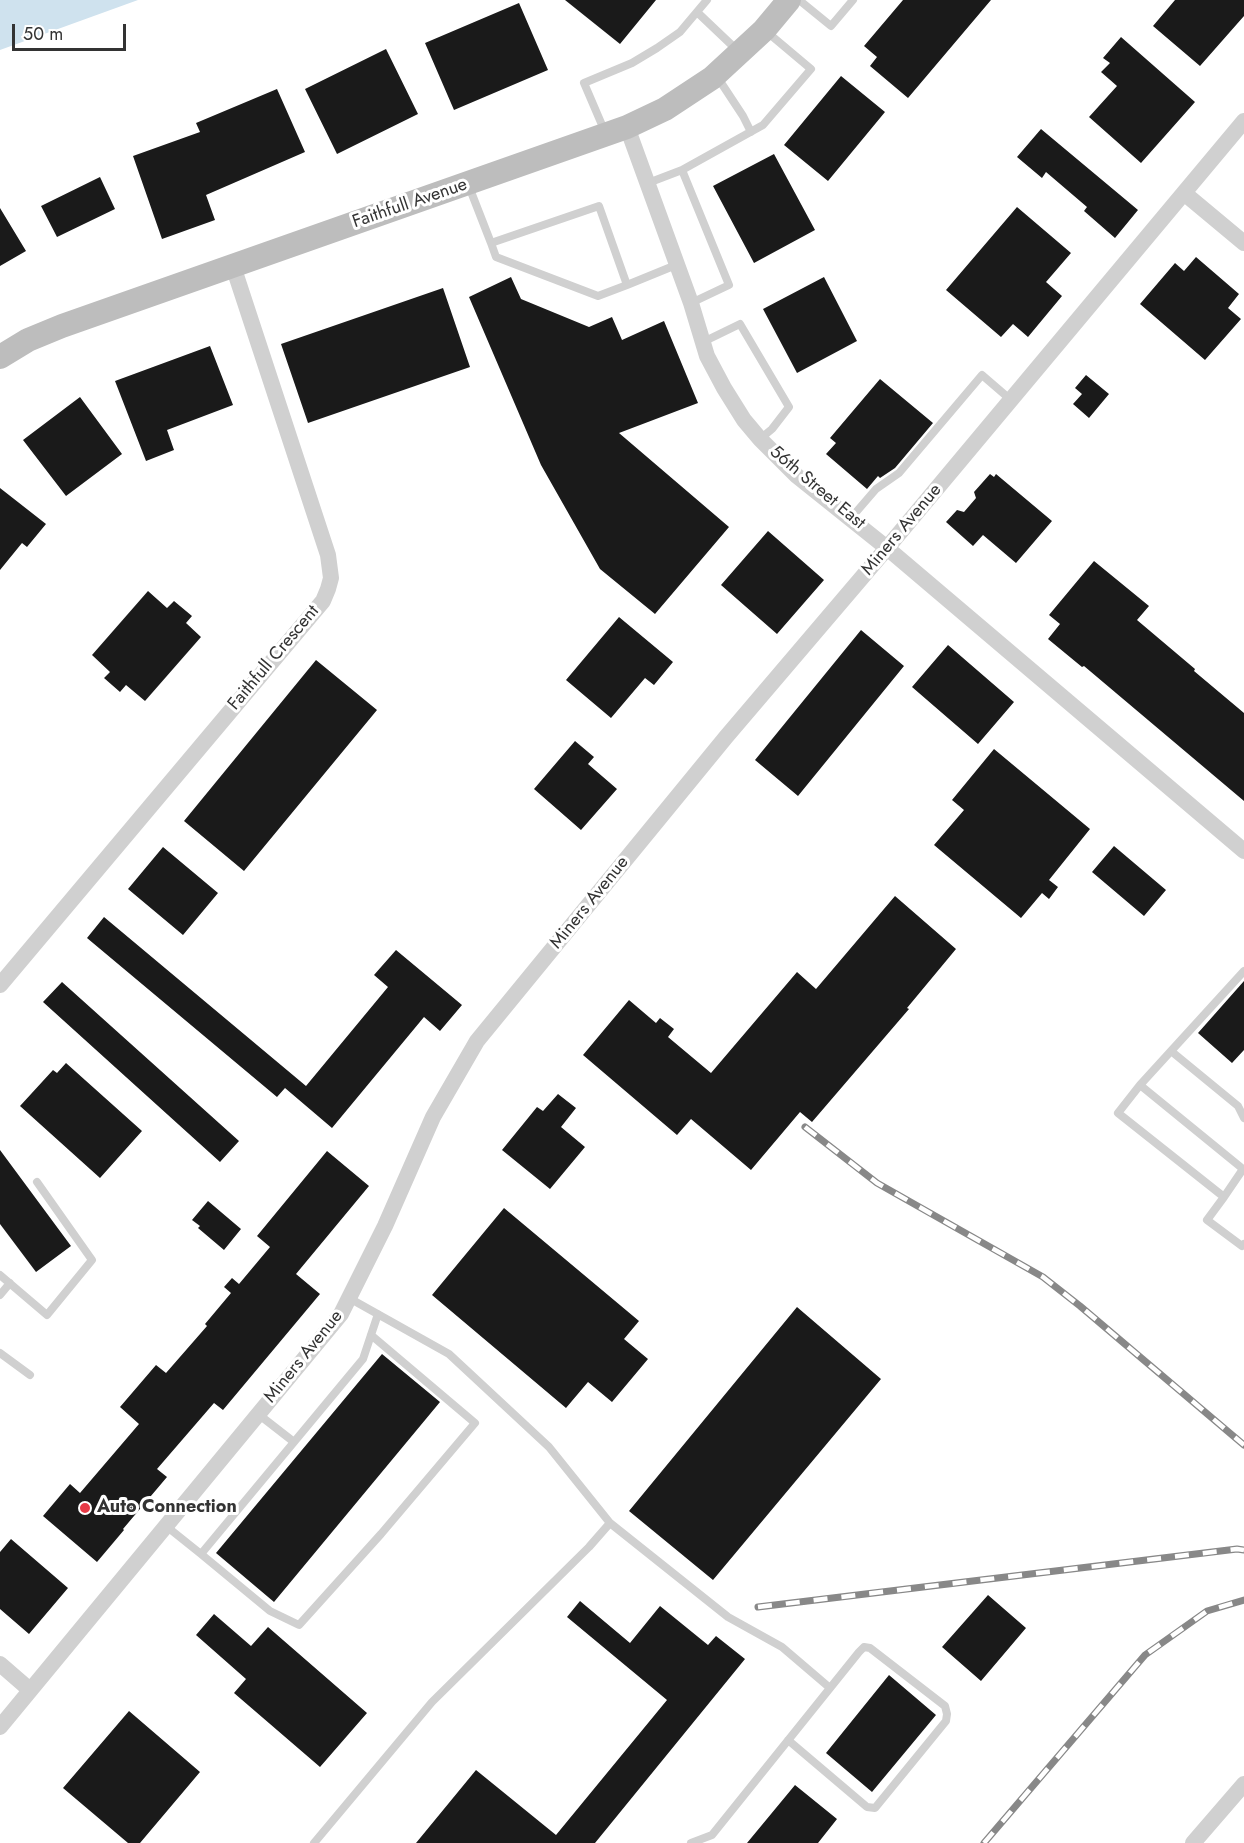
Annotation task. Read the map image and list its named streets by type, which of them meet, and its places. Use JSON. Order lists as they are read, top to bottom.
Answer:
{
  "streets": {
    "street": [
      "Faithfull Avenue",
      "56th Street East",
      "Miners Avenue",
      "Faithfull Crescent"
    ]
  },
  "crossings": [
    ["Faithfull Avenue", "56th Street East"],
    ["Faithfull Avenue", "Faithfull Crescent"],
    ["56th Street East", "Miners Avenue"]
  ],
  "places": ["Auto Connection"],
  "scale_bar": "50 m"
}
